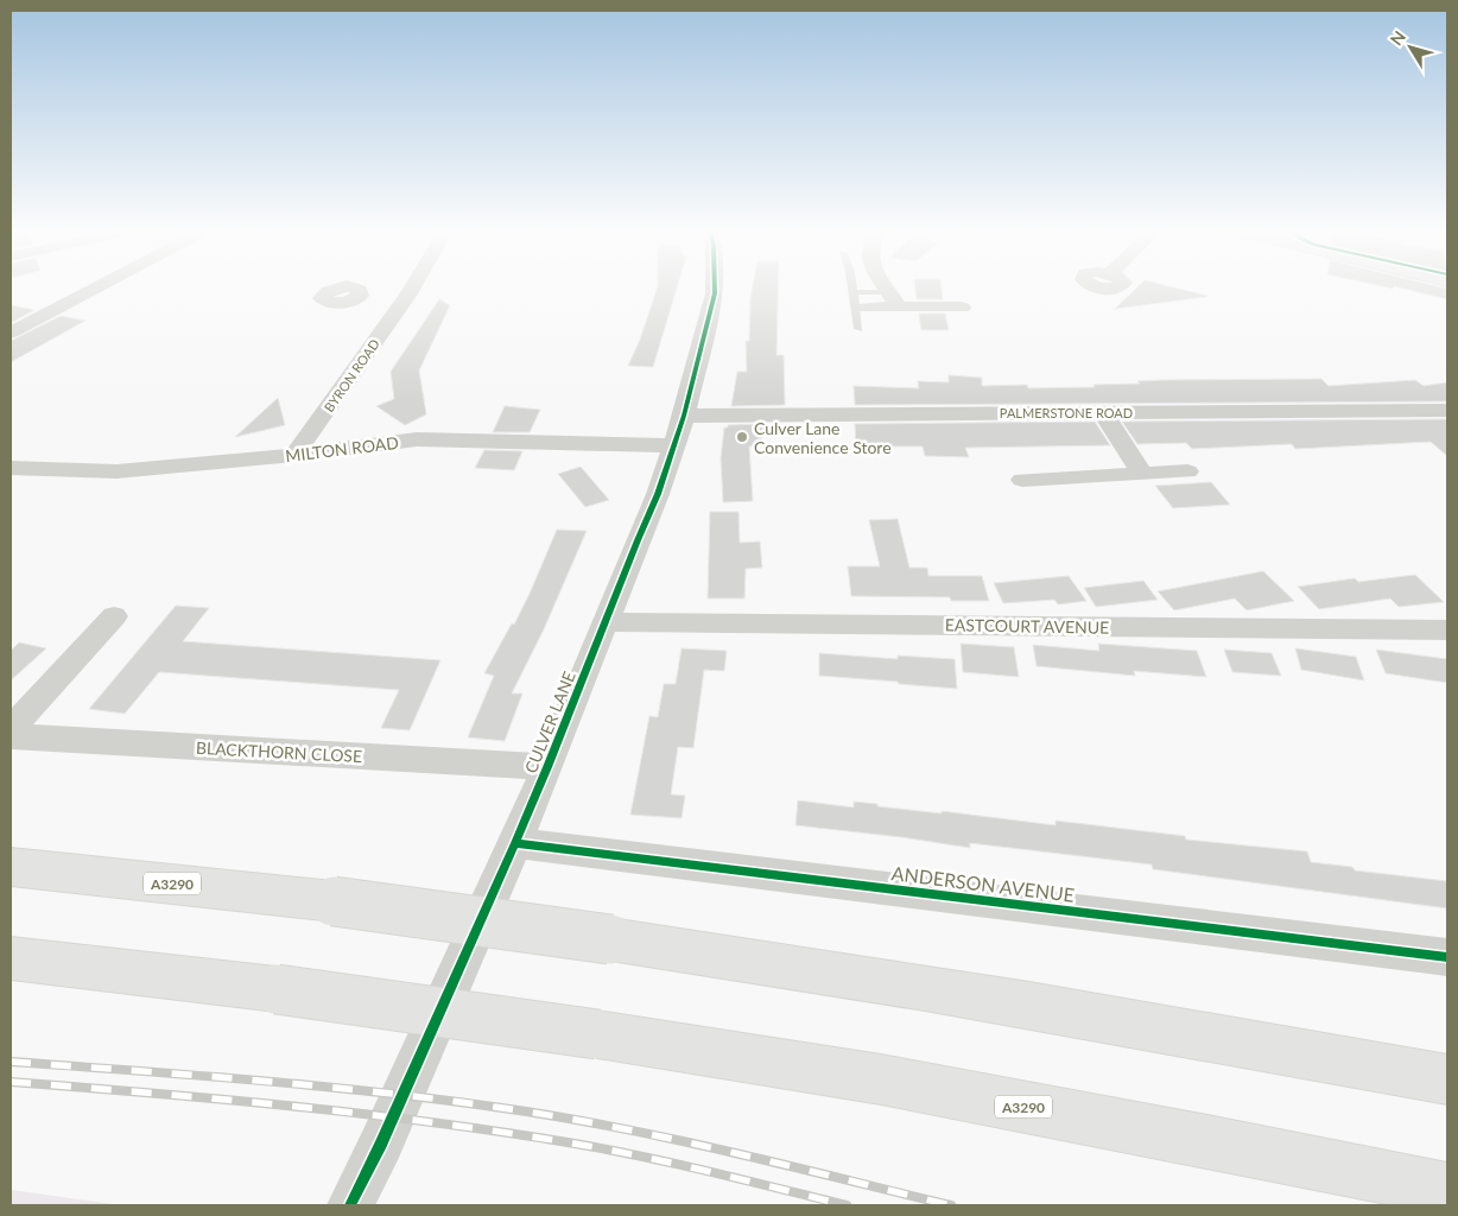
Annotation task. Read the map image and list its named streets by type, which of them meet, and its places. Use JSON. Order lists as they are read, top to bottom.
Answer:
{
  "streets": {
    "main road": ["A3290"],
    "street": [
      "BYRON ROAD",
      "PALMERSTONE ROAD",
      "MILTON ROAD",
      "EASTCOURT AVENUE",
      "CULVER LANE",
      "BLACKTHORN CLOSE",
      "ANDERSON AVENUE"
    ]
  },
  "crossings": [
    ["BYRON ROAD", "MILTON ROAD"],
    ["PALMERSTONE ROAD", "CULVER LANE"],
    ["MILTON ROAD", "CULVER LANE"],
    ["EASTCOURT AVENUE", "CULVER LANE"],
    ["CULVER LANE", "BLACKTHORN CLOSE"],
    ["CULVER LANE", "ANDERSON AVENUE"]
  ],
  "places": ["Culver Lane Convenience Store"],
  "north": "top left"
}
